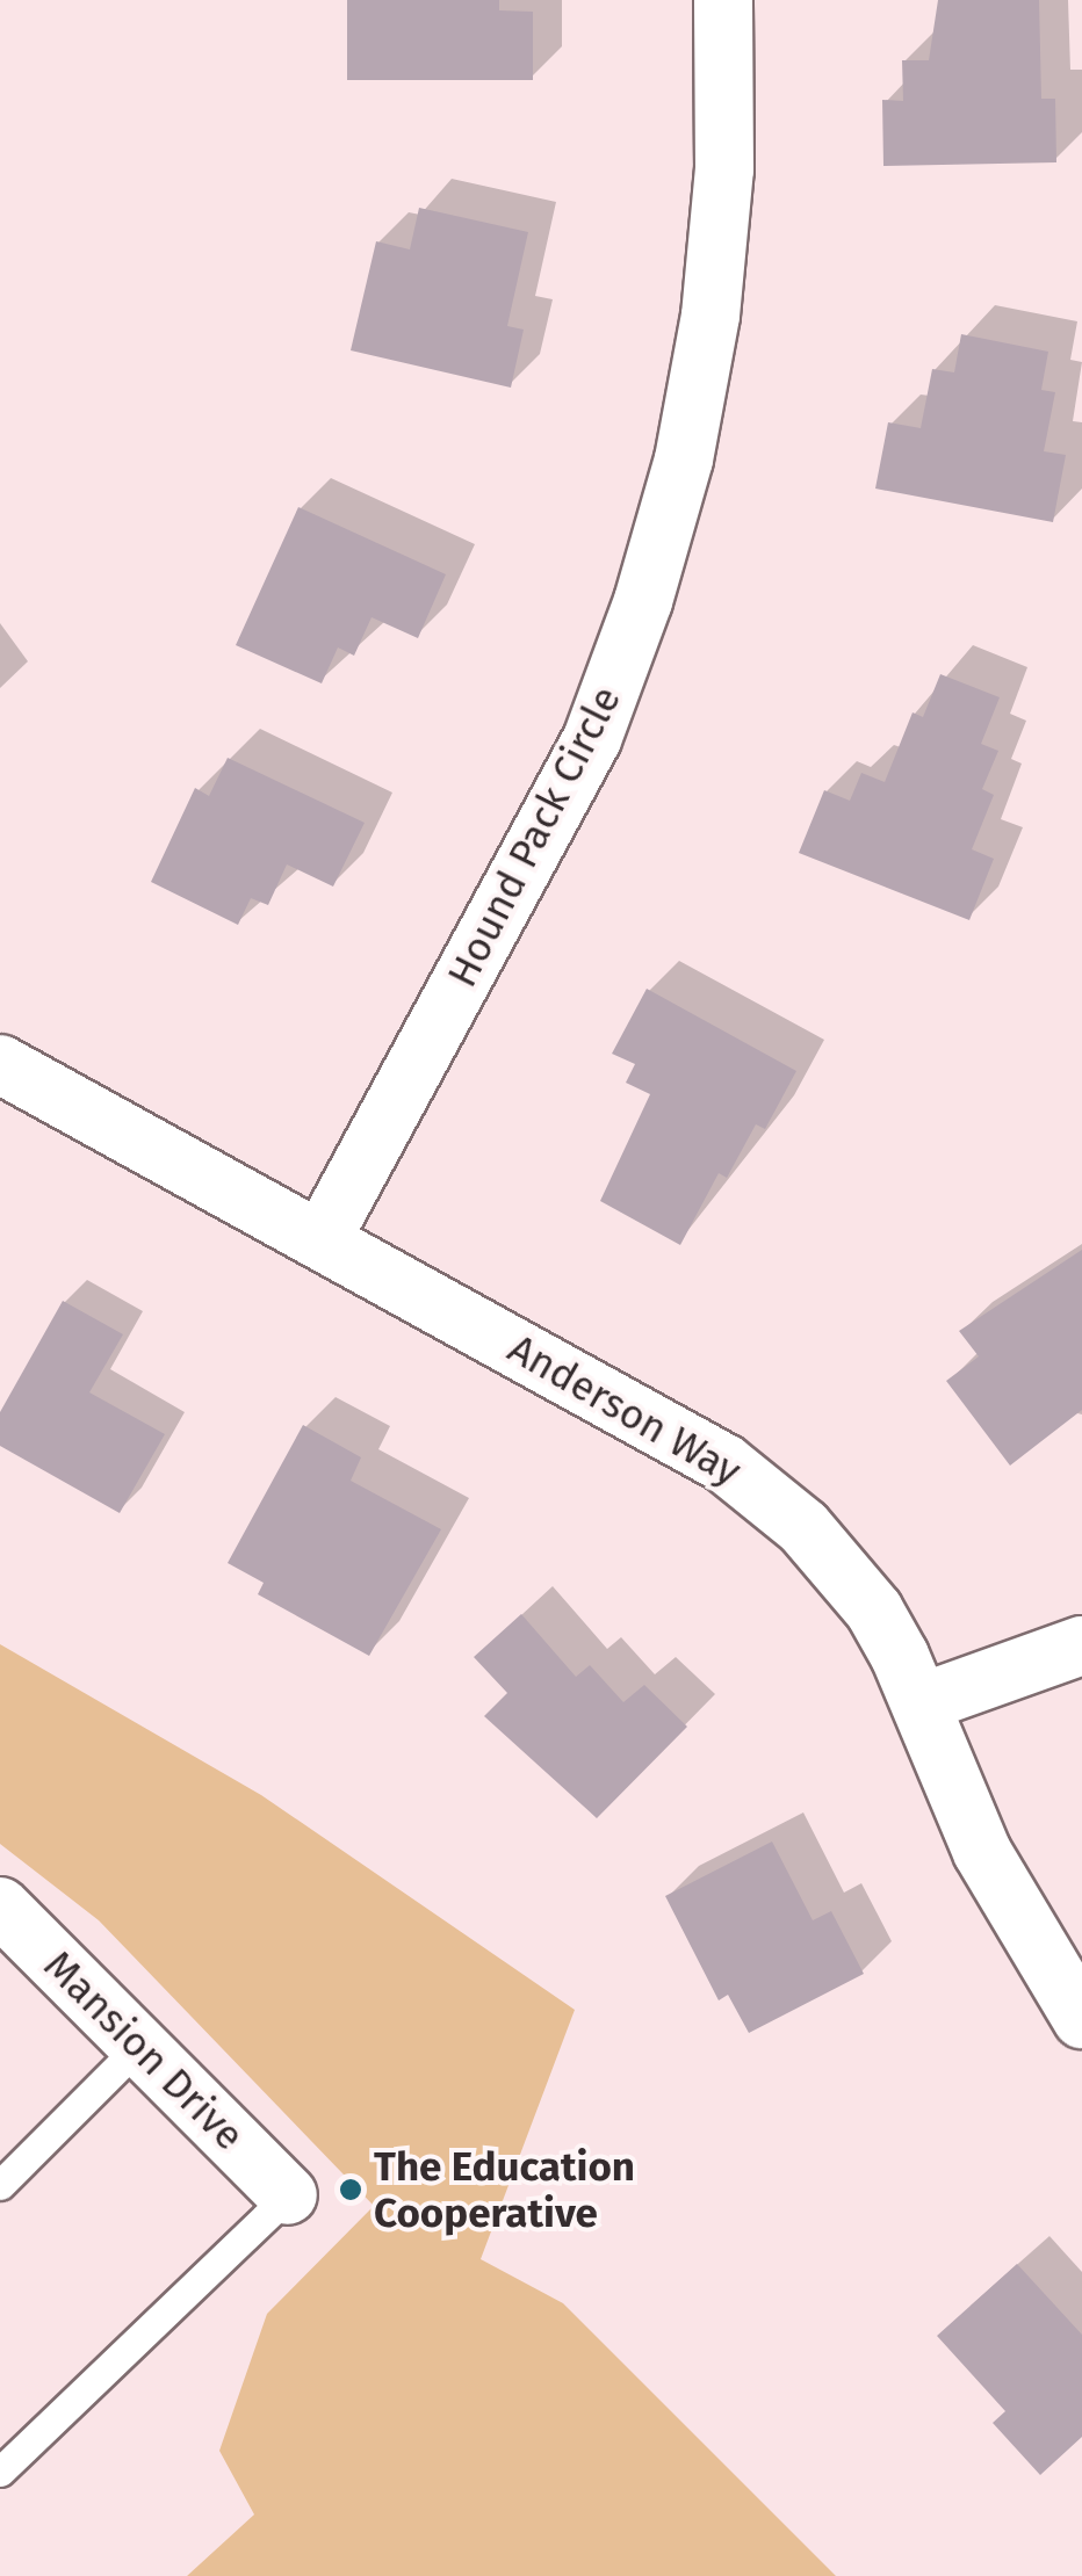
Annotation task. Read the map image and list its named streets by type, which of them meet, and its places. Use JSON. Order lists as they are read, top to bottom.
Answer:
{
  "streets": {
    "street": ["Hound Pack Circle", "Anderson Way", "Mansion Drive"]
  },
  "crossings": [
    ["Hound Pack Circle", "Anderson Way"]
  ],
  "places": ["The Education Cooperative"]
}
